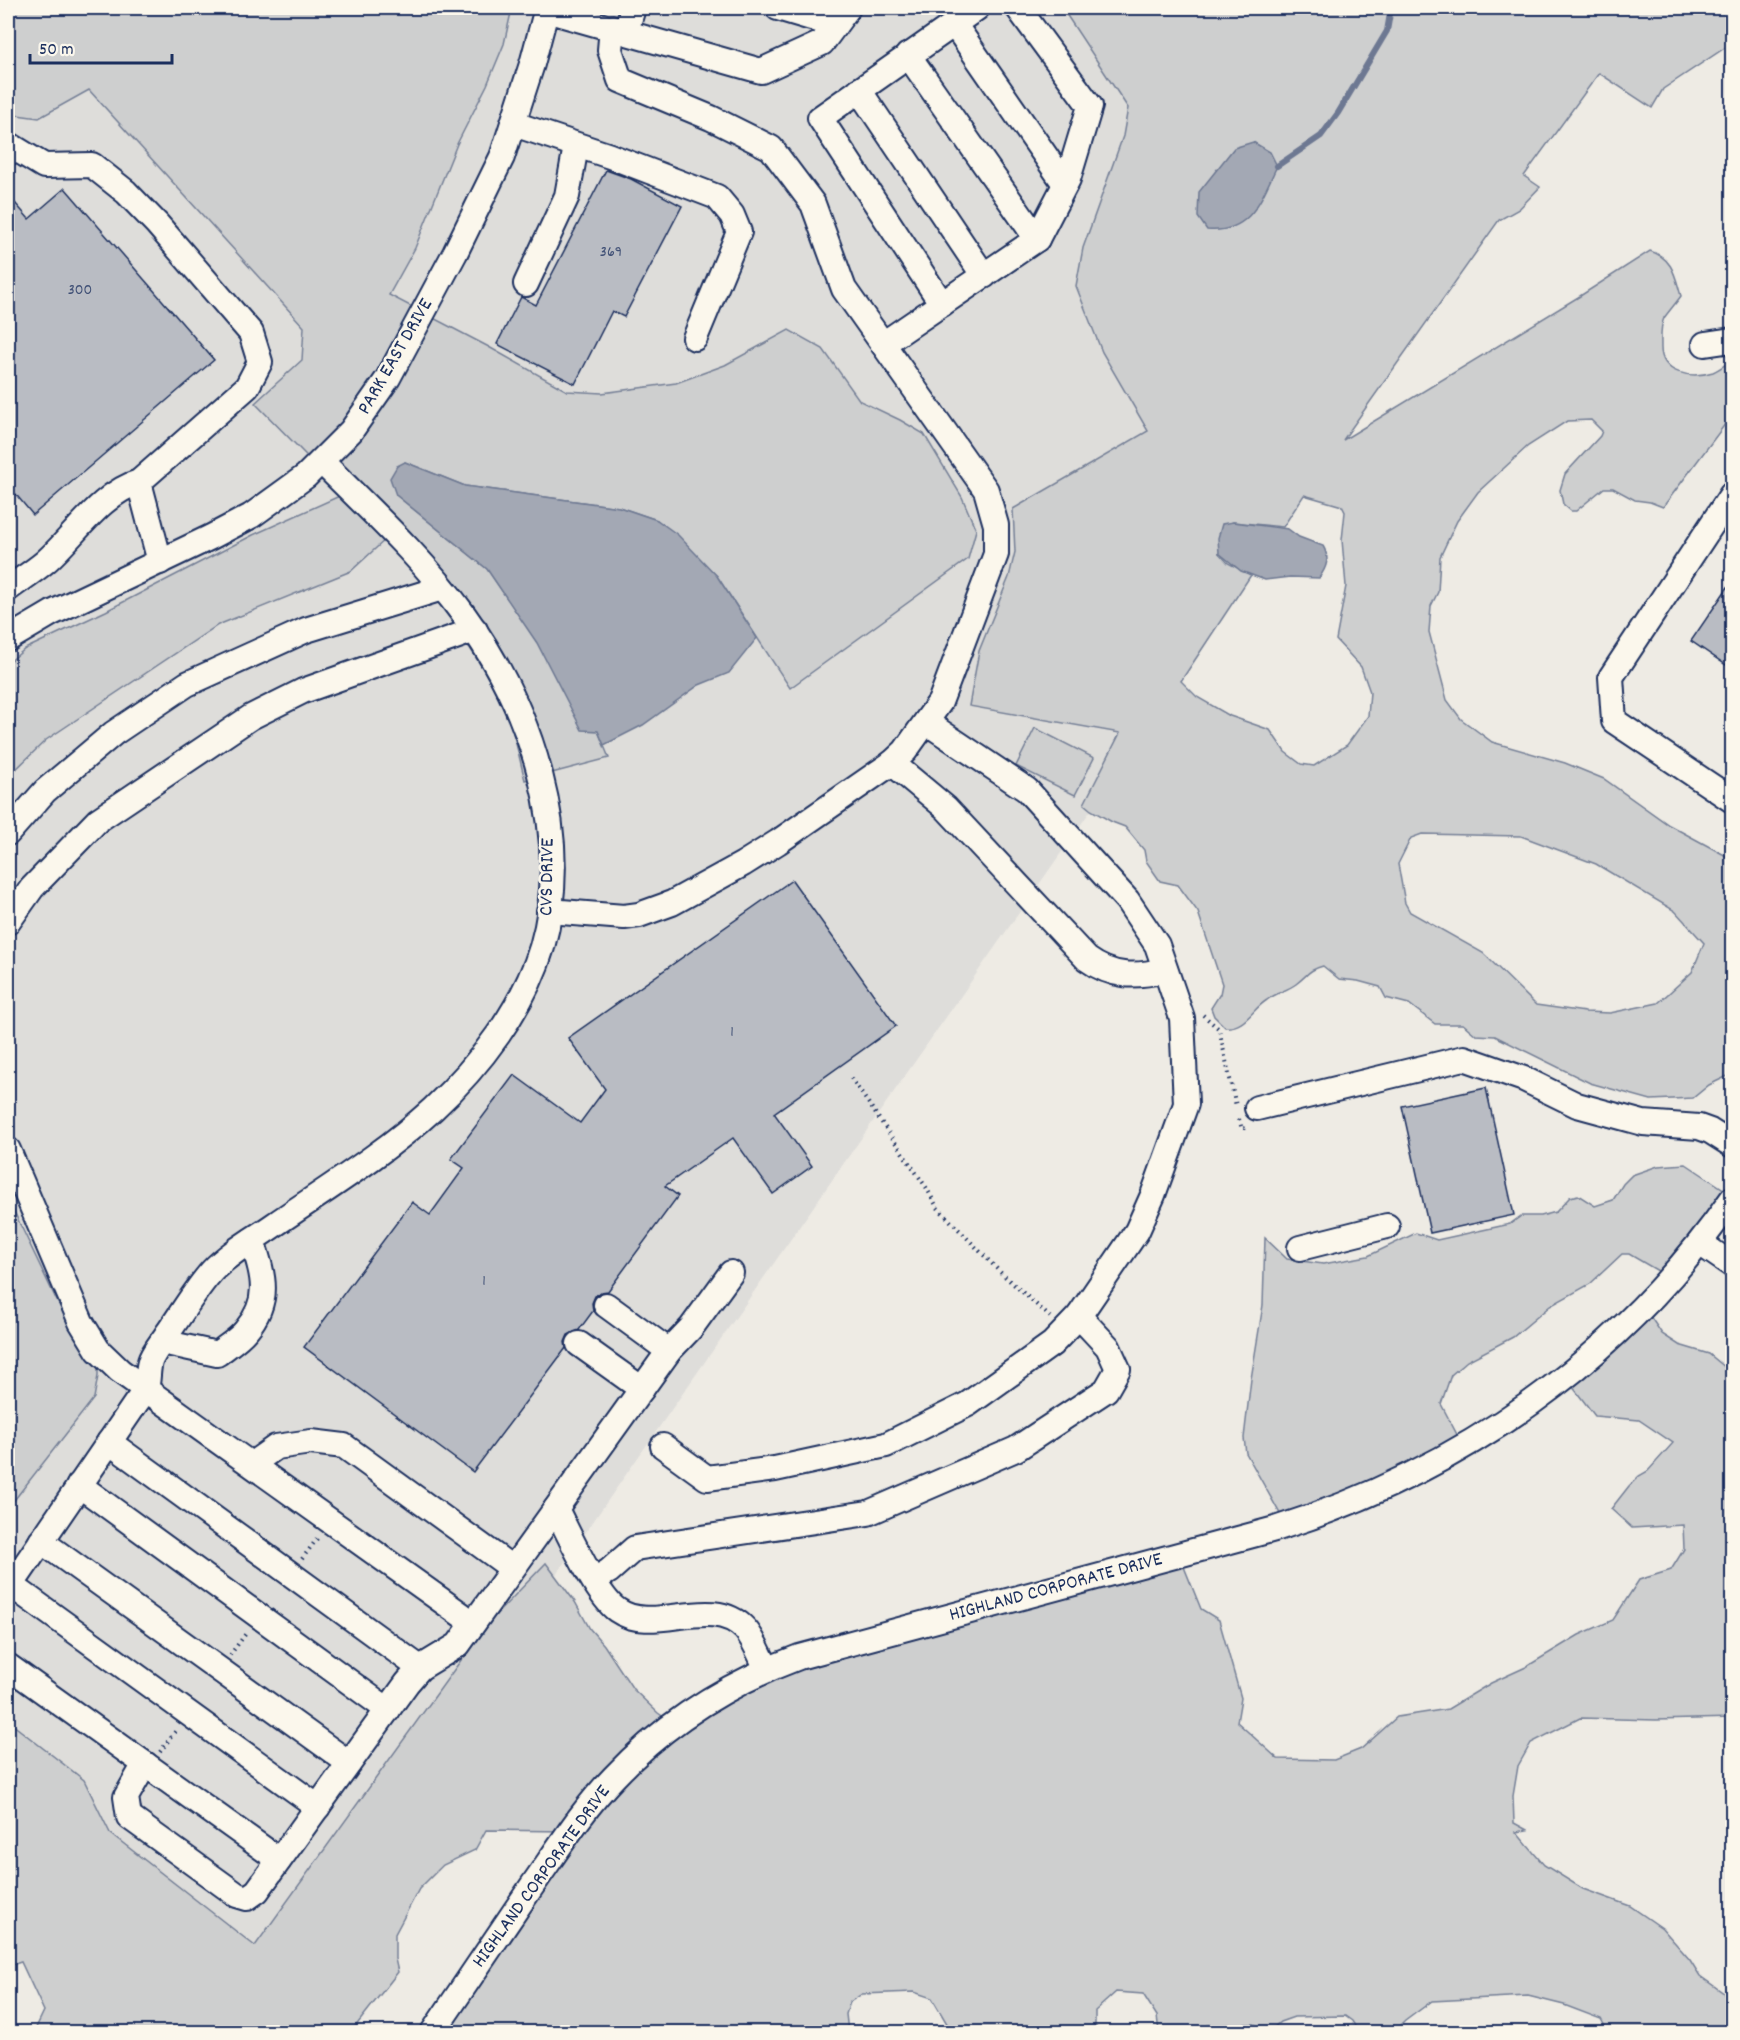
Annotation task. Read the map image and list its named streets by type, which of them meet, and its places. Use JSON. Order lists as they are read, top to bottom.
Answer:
{
  "streets": {
    "street": ["PARK EAST DRIVE", "CVS DRIVE", "HIGHLAND CORPORATE DRIVE"]
  },
  "crossings": [
    ["PARK EAST DRIVE", "CVS DRIVE"]
  ],
  "house_numbers": [
    "369",
    "300",
    "1",
    "1"
  ],
  "scale_bar": "50 m"
}
